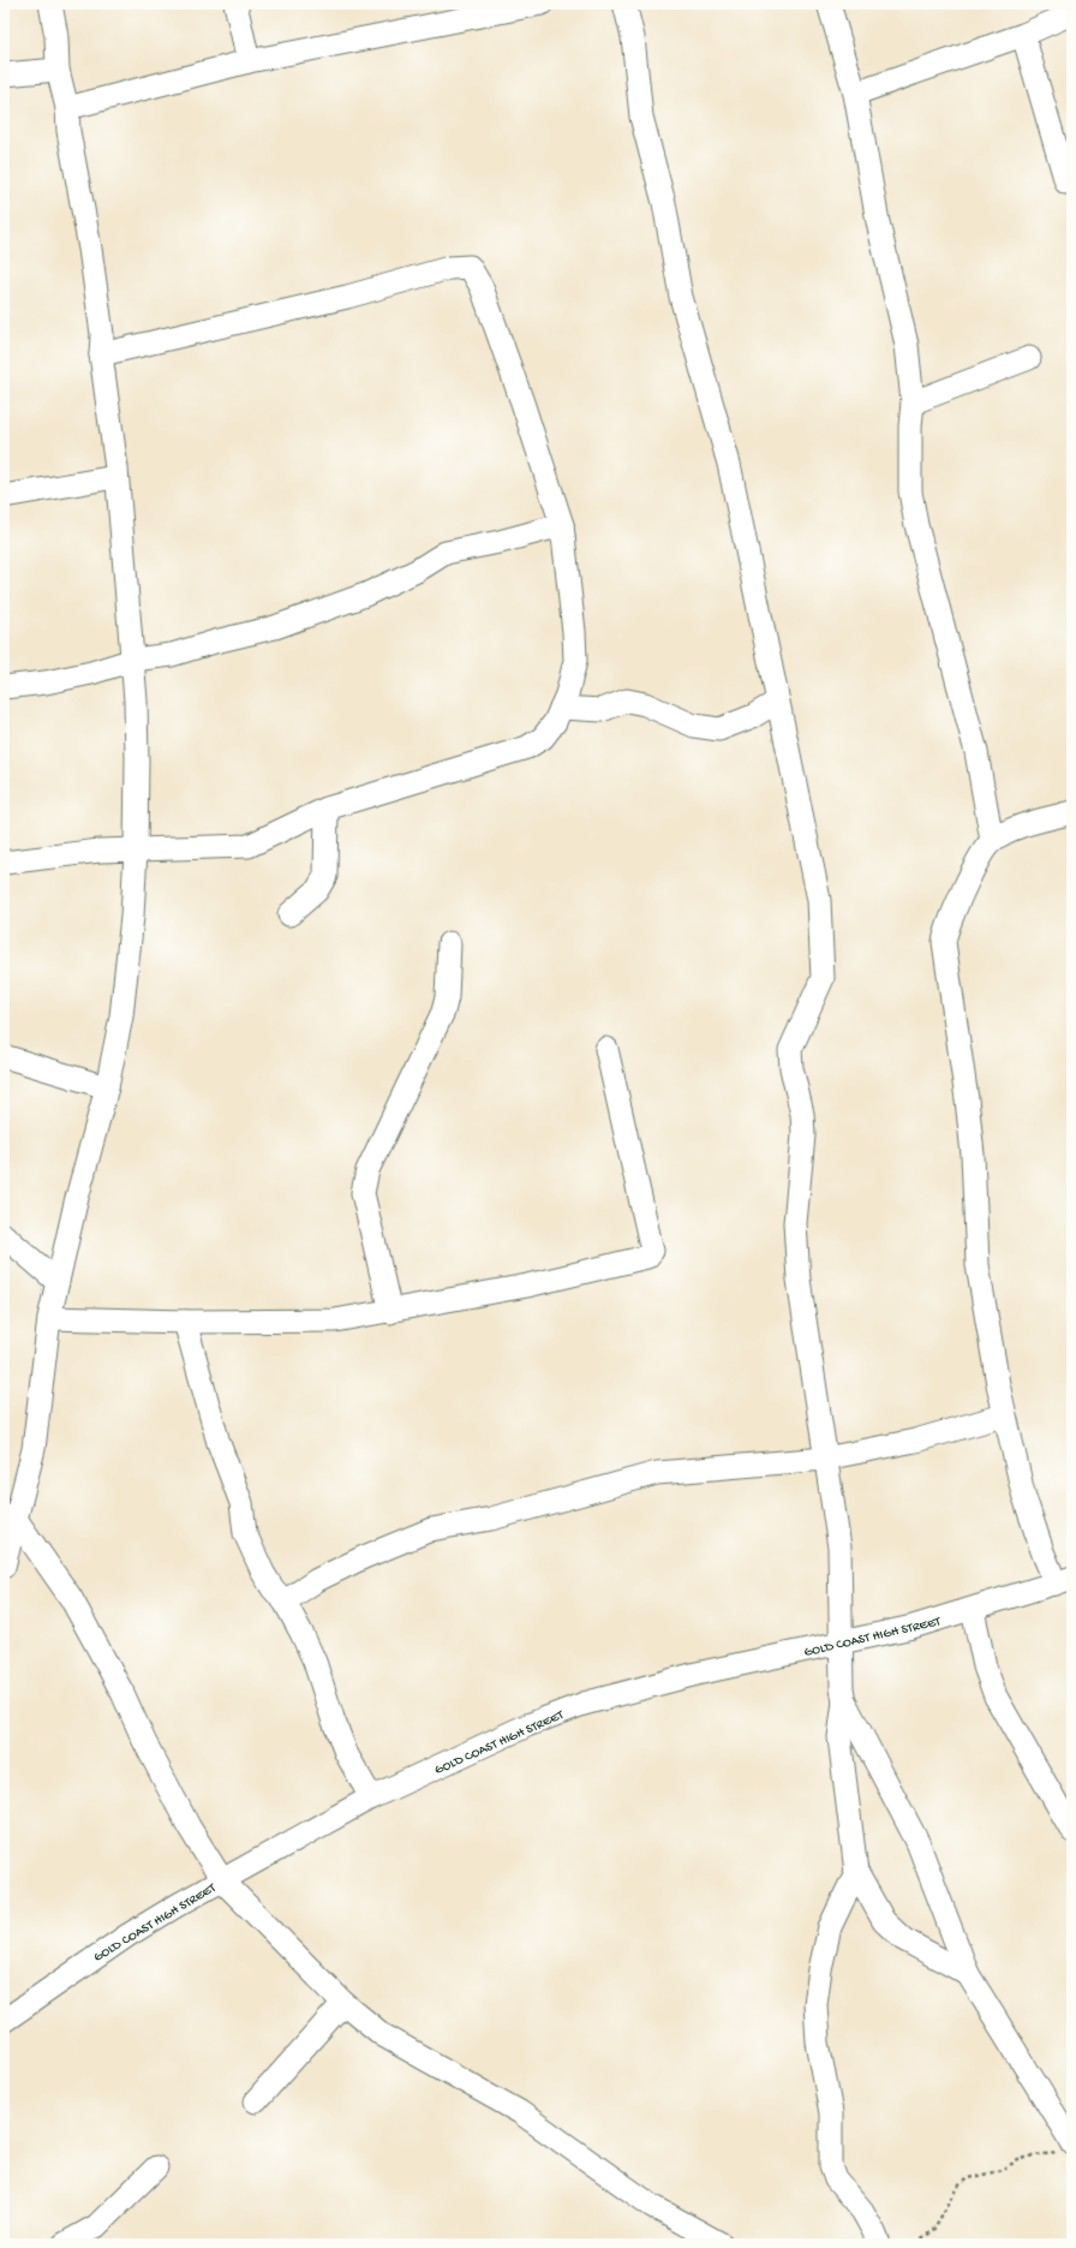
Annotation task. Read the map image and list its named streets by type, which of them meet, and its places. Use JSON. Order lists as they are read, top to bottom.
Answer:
{
  "streets": {
    "street": ["GOLD COAST HIGH STREET"]
  }
}
